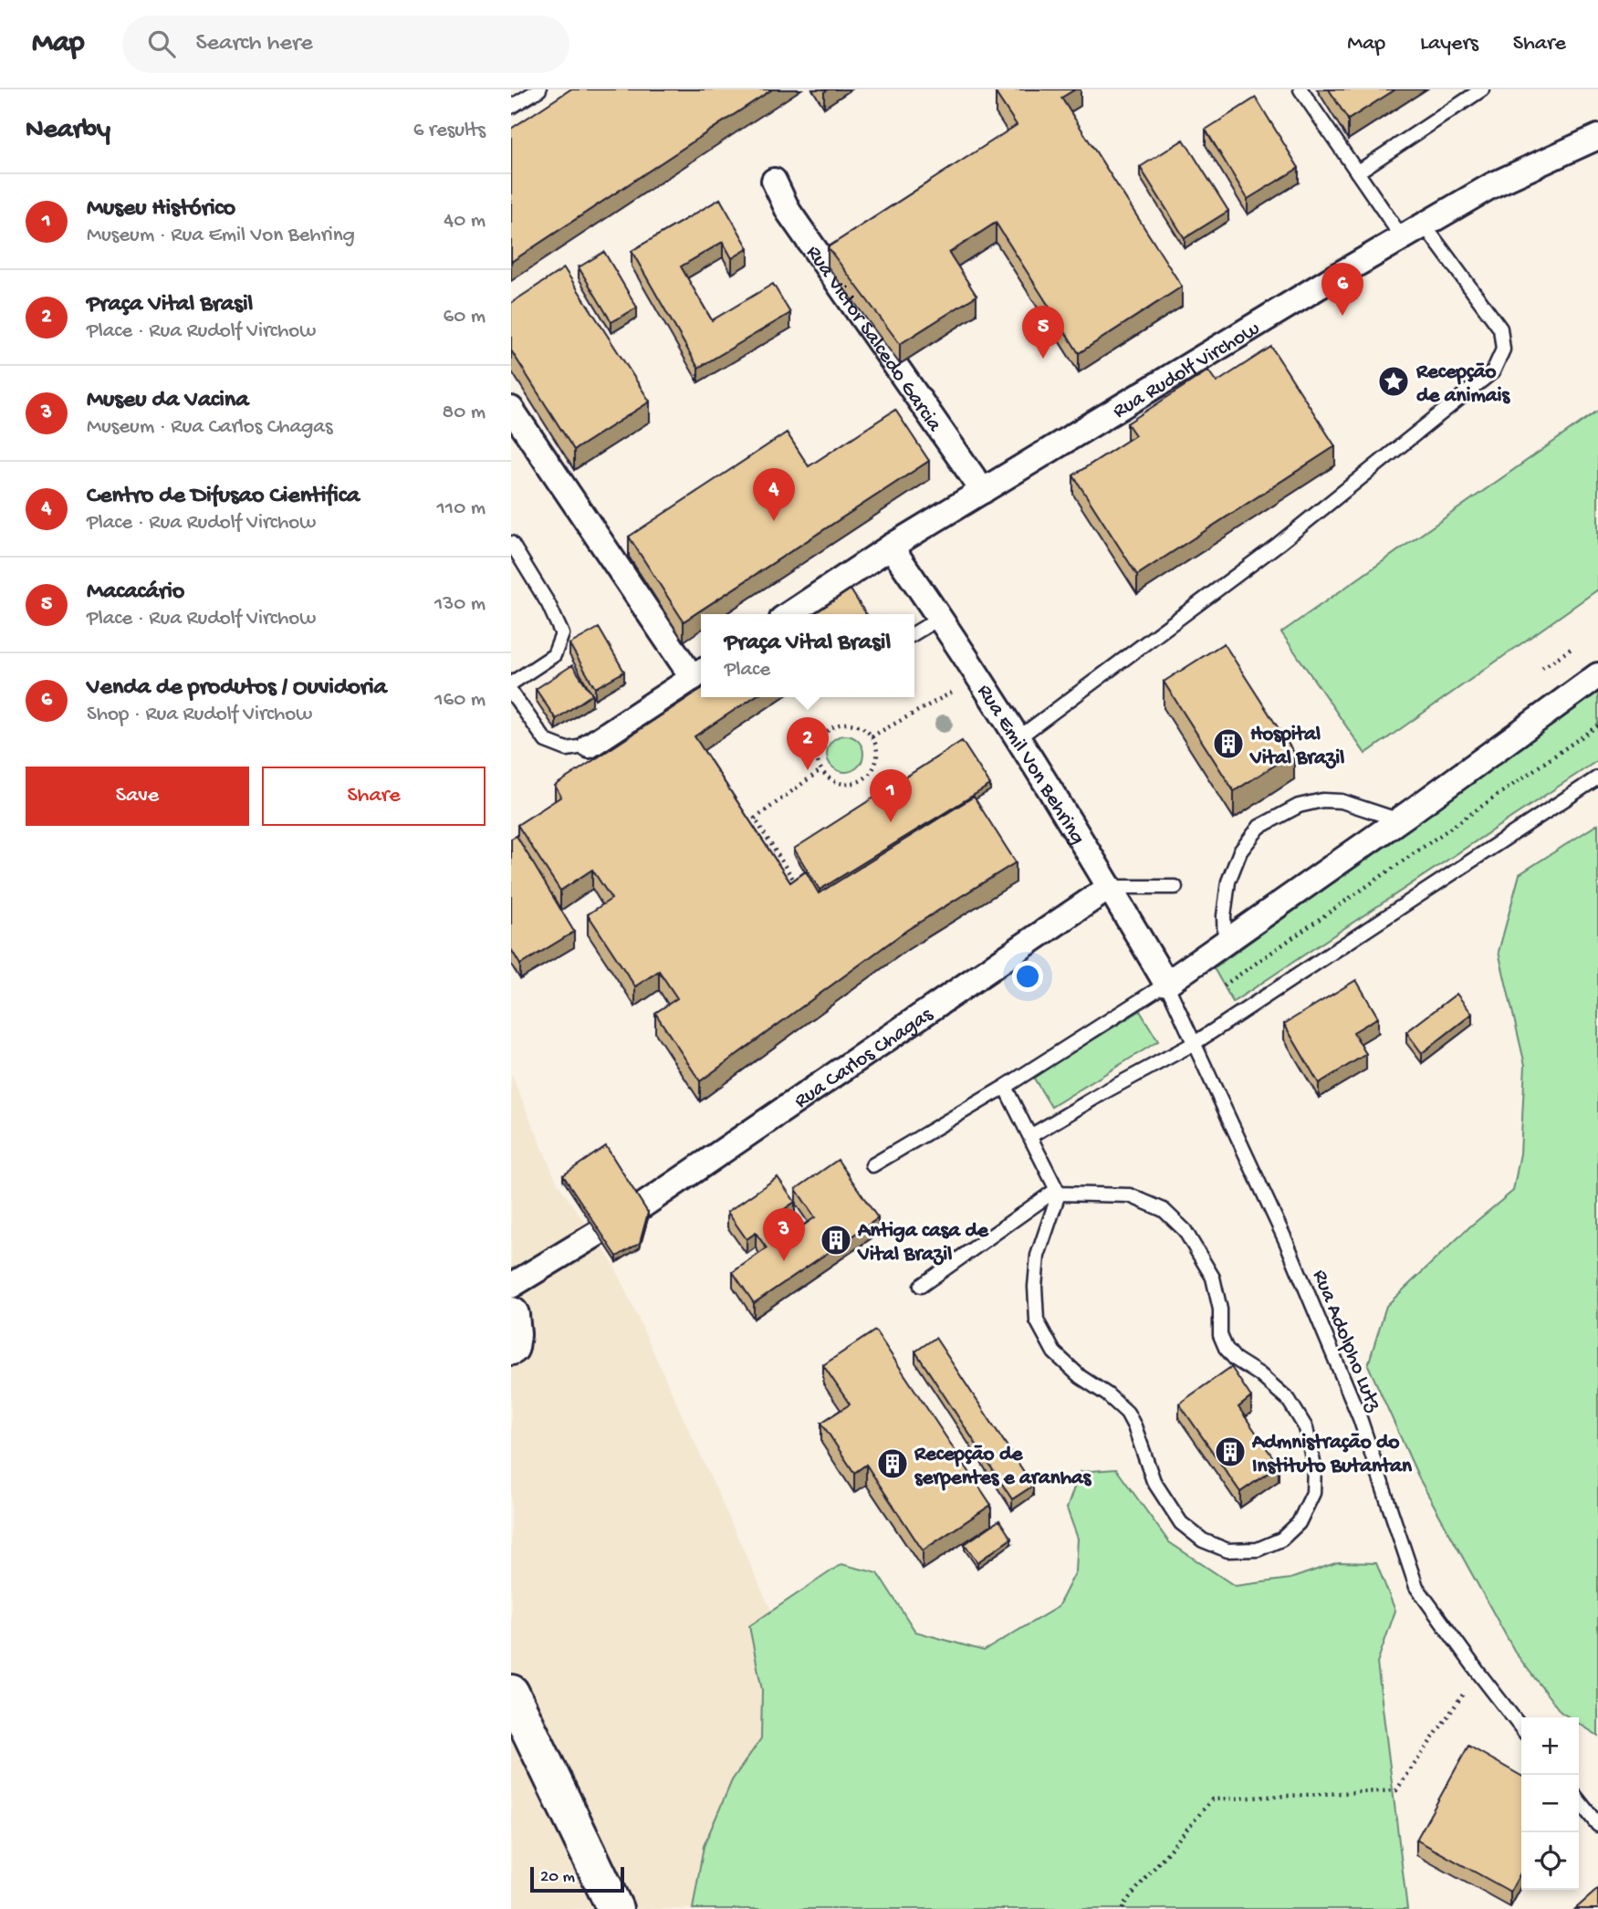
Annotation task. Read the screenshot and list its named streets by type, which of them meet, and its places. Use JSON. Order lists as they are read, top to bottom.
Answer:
{
  "streets": {
    "street": [
      "Rua Victor Salcedo Garcia",
      "Rua Rudolf Virchow",
      "Rua Emil Von Behring",
      "Rua Carlos Chagas"
    ],
    "lane": ["Rua Adolpho Lutz"]
  },
  "crossings": [
    ["Rua Victor Salcedo Garcia", "Rua Rudolf Virchow"],
    ["Rua Rudolf Virchow", "Rua Emil Von Behring"],
    ["Rua Emil Von Behring", "Rua Carlos Chagas"],
    ["Rua Emil Von Behring", "Rua Adolpho Lutz"]
  ],
  "places": {
    "place": ["Recepção de animais"],
    "building": [
      "Hospital Vital Brazil",
      "Antiga casa de Vital Brazil",
      "Admnistração do Instituto Butantan",
      "Recepção de serpentes e aranhas"
    ]
  },
  "scale_bar": "20 m",
  "page": {
    "header": "Map",
    "search": "Search here",
    "nav": ["Map", "Layers", "Share"],
    "heading": ["Nearby", "6 results"],
    "list": [
      {
        "mark": "1",
        "name": "Museu Histórico",
        "note": "Museum · Rua Emil Von Behring",
        "value": "40 m"
      },
      {
        "mark": "2",
        "name": "Praça Vital Brasil",
        "note": "Place · Rua Rudolf Virchow",
        "value": "60 m"
      },
      {
        "mark": "3",
        "name": "Museu da Vacina",
        "note": "Museum · Rua Carlos Chagas",
        "value": "80 m"
      },
      {
        "mark": "4",
        "name": "Centro de Difusao Cientifica",
        "note": "Place · Rua Rudolf Virchow",
        "value": "110 m"
      },
      {
        "mark": "5",
        "name": "Macacário",
        "note": "Place · Rua Rudolf Virchow",
        "value": "130 m"
      },
      {
        "mark": "6",
        "name": "Venda de produtos / Ouvidoria",
        "note": "Shop · Rua Rudolf Virchow",
        "value": "160 m"
      }
    ],
    "pins": [
      "6",
      "5",
      "4",
      "2",
      "1",
      "3"
    ],
    "popup": ["Praça Vital Brasil", "Place"],
    "buttons": ["Save", "Share"],
    "map_buttons": ["+", "−"],
    "scale": "20 m"
  }
}
